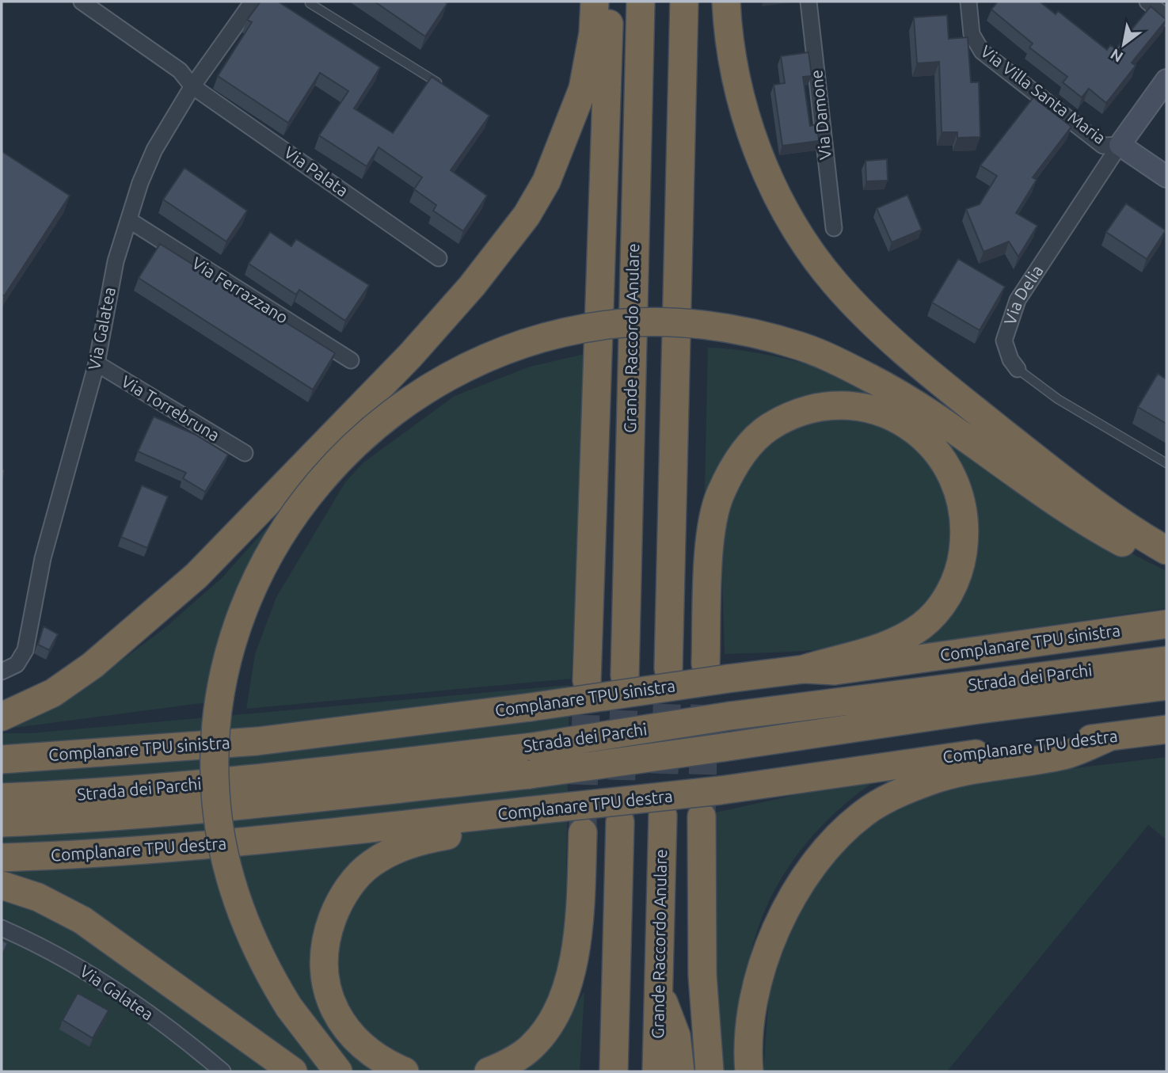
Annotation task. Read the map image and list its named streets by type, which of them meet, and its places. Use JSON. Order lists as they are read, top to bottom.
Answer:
{
  "streets": {
    "highway": [
      "Grande Raccordo Anulare",
      "Complanare TPU sinistra",
      "Strada dei Parchi",
      "Complanare TPU destra"
    ],
    "street": [
      "Via Villa Santa Maria",
      "Via Damone",
      "Via Palata",
      "Via Ferrazzano",
      "Via Delia",
      "Via Galatea",
      "Via Torrebruna"
    ]
  },
  "crossings": [
    ["Via Villa Santa Maria", "Via Delia"],
    ["Via Palata", "Via Galatea"],
    ["Via Ferrazzano", "Via Galatea"],
    ["Via Galatea", "Via Torrebruna"]
  ],
  "north": "bottom left"
}
